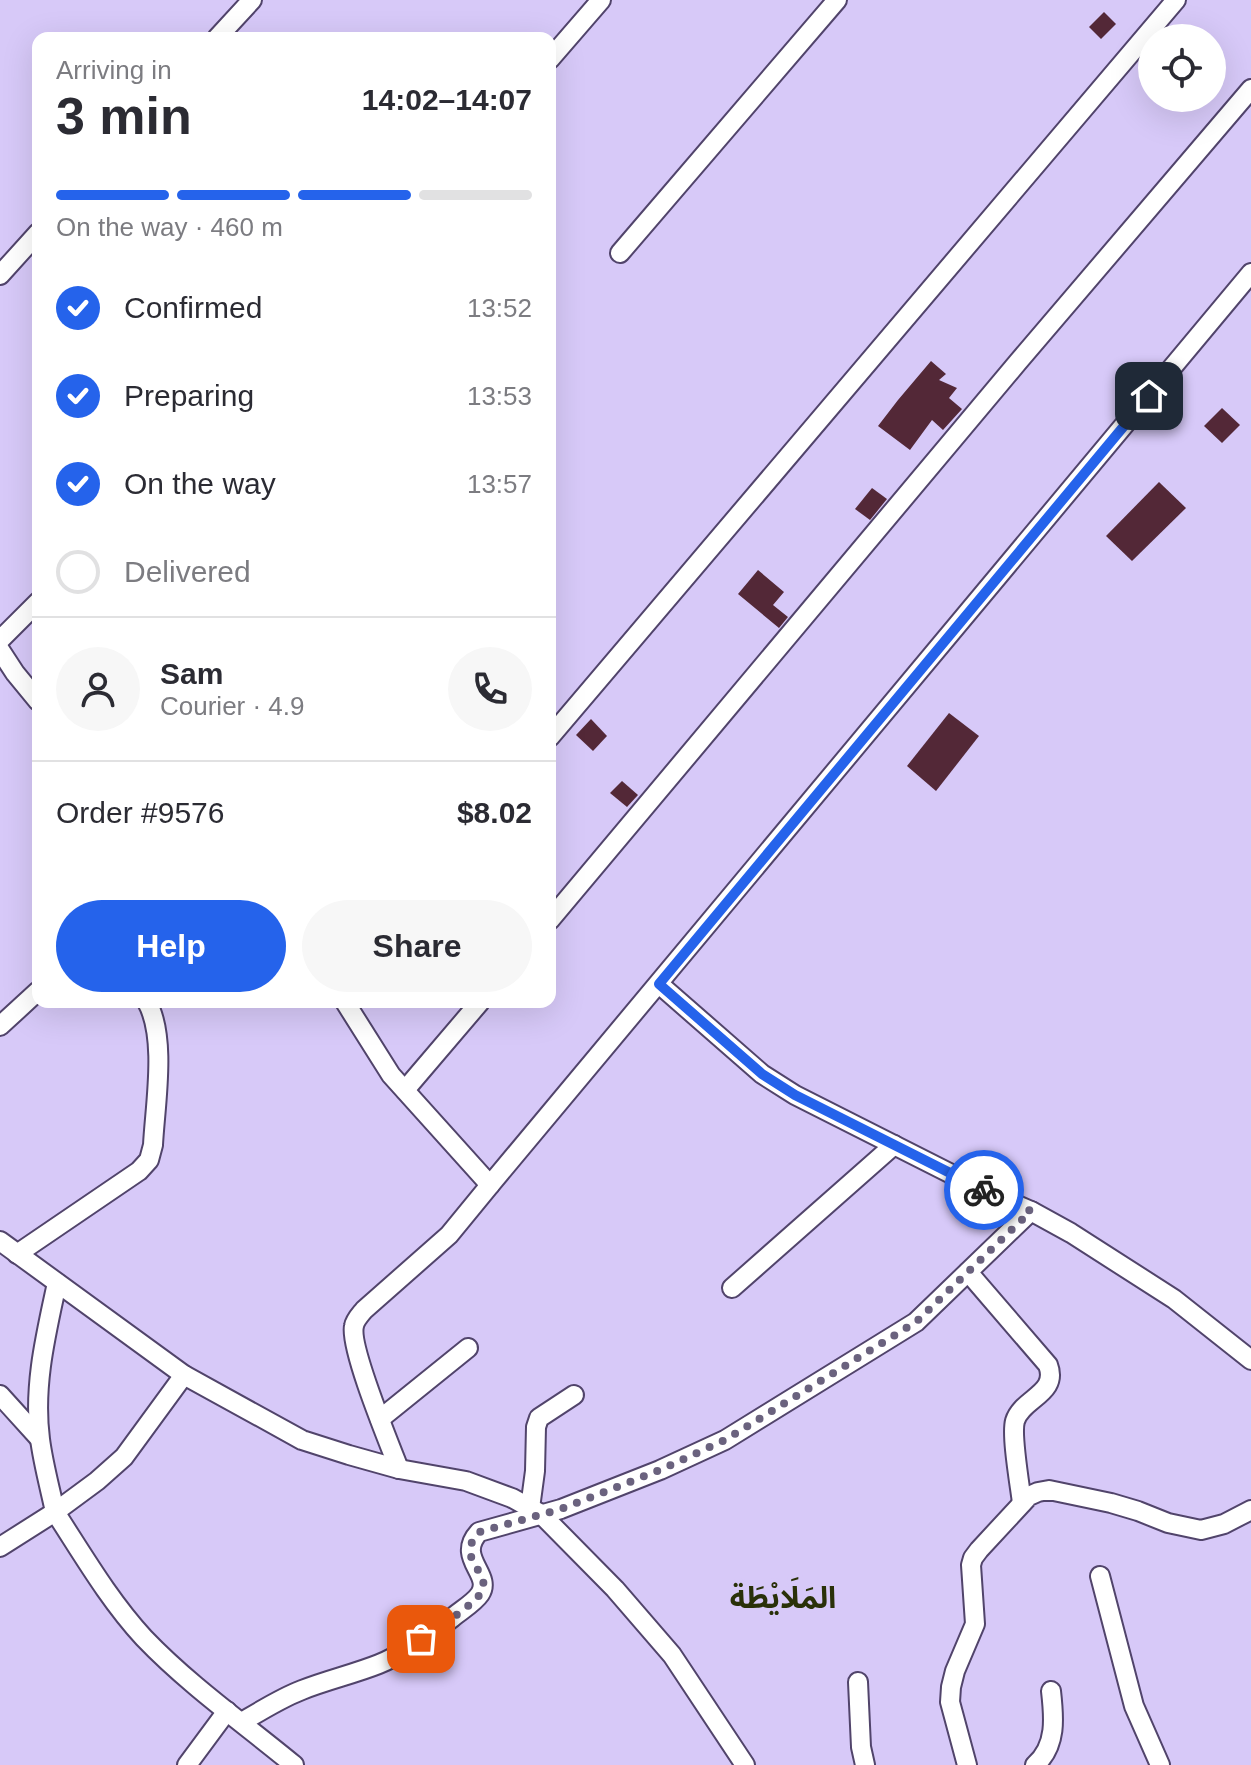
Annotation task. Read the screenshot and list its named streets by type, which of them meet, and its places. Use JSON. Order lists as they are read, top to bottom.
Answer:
{
  "districts": ["المَلَايْطَة"],
  "page": {
    "heading": ["3 min", "Arriving in", "14:02–14:07"],
    "panel": [
      "Sam",
      "Courier · 4.9",
      "Order #9576",
      "$8.02"
    ],
    "bar": "On the way · 460 m",
    "list": [
      ["Confirmed", "13:52"],
      ["Preparing", "13:53"],
      ["On the way", "13:57"],
      "Delivered"
    ],
    "buttons": ["Help", "Share"]
  }
}
